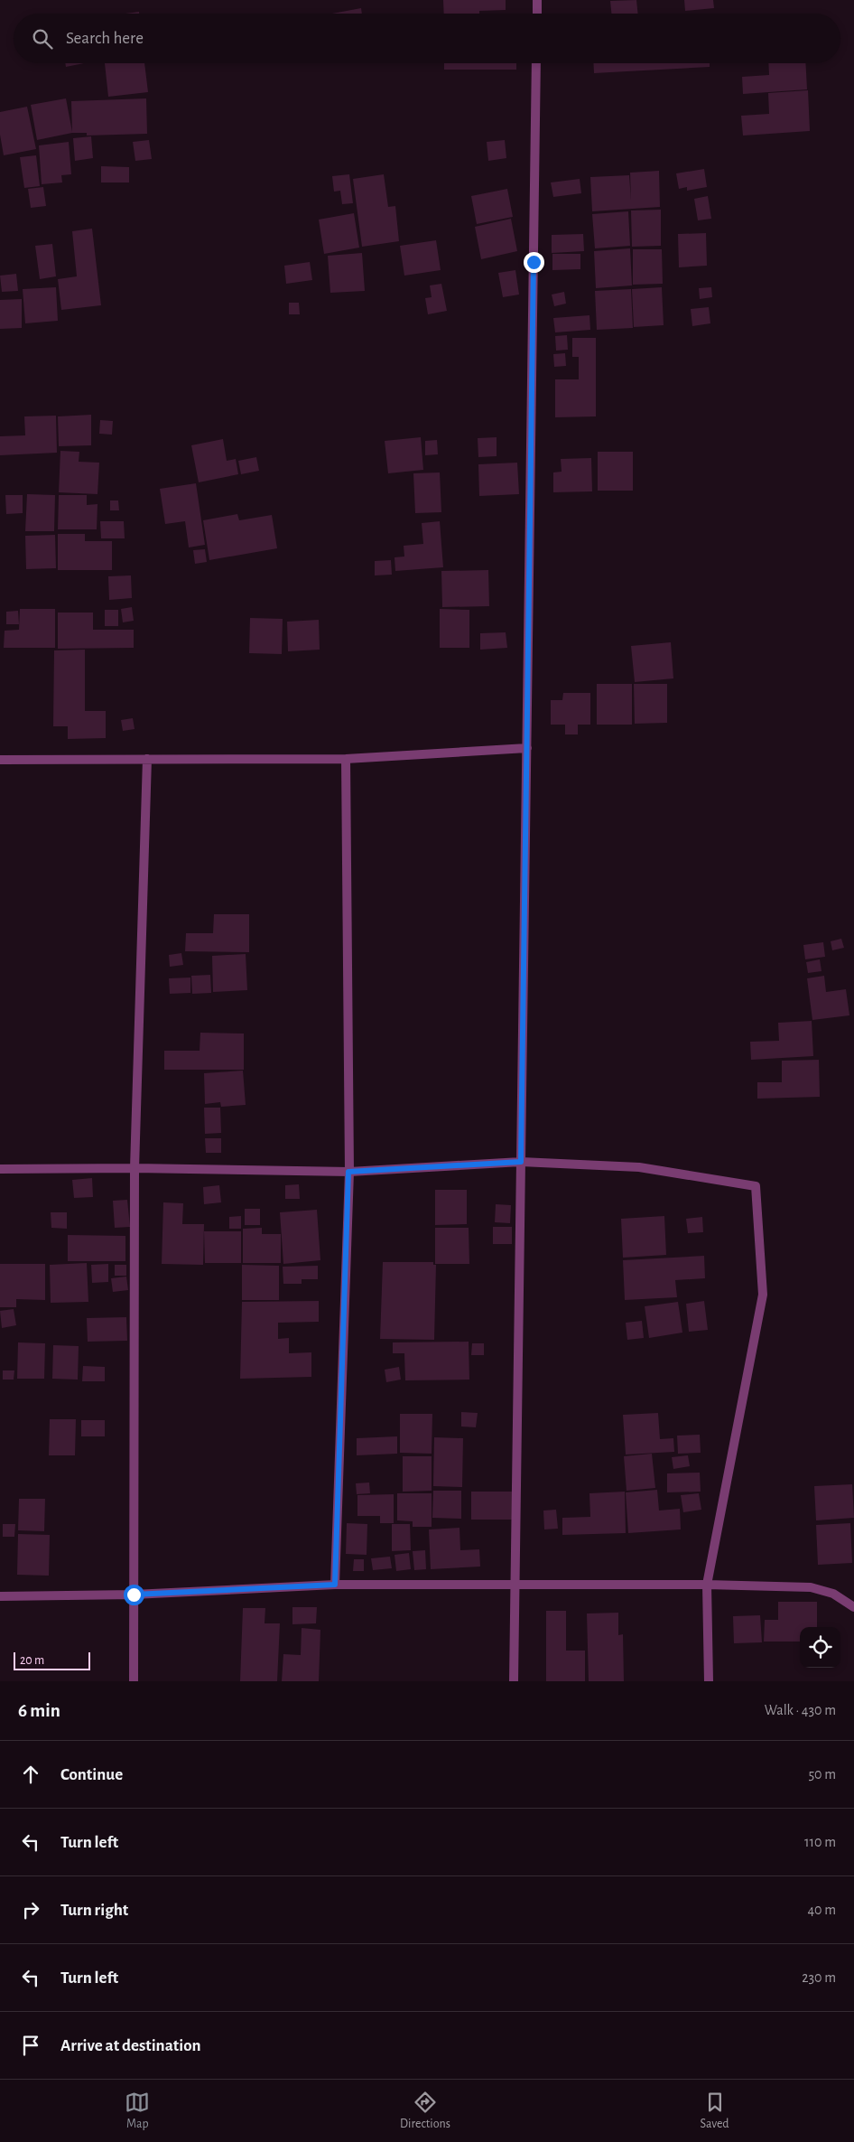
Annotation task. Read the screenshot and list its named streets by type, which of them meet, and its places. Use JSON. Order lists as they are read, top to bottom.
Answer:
{
  "scale_bar": "20 m",
  "page": {
    "search": "Search here",
    "scale": "20 m",
    "heading": ["6 min", "Walk · 430 m"],
    "list": [
      ["Continue", "50 m"],
      ["Turn left", "110 m"],
      ["Turn right", "40 m"],
      ["Turn left", "230 m"],
      "Arrive at destination"
    ],
    "nav": ["Map", "Directions", "Saved"]
  }
}
